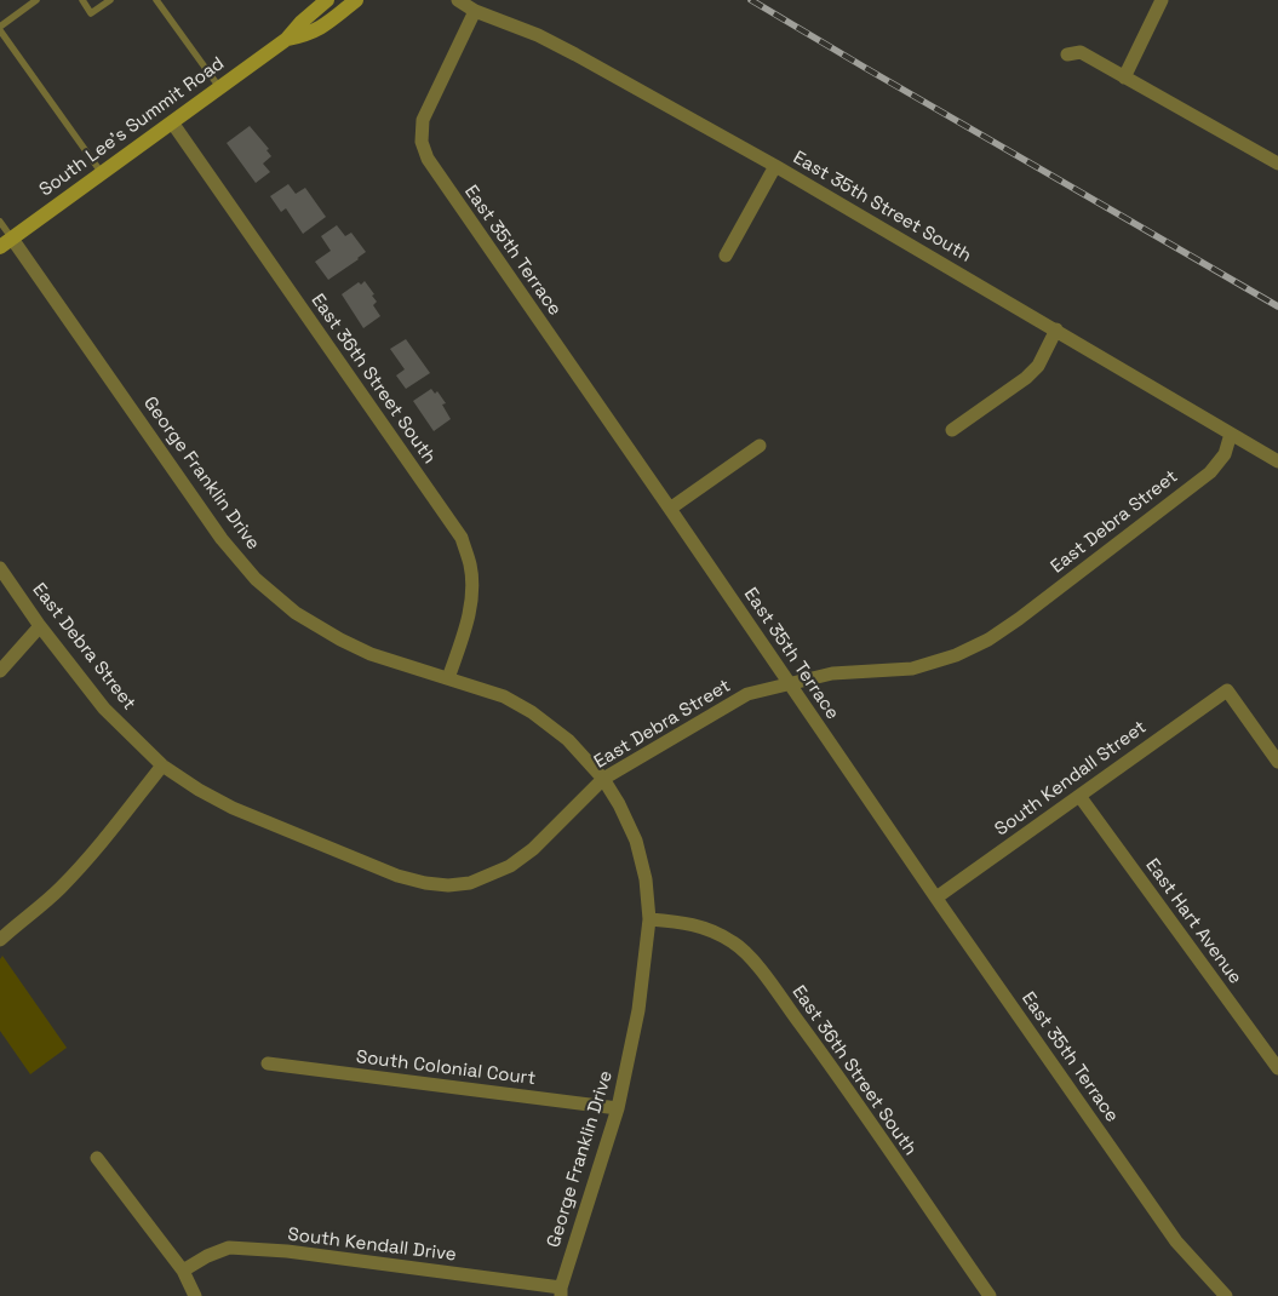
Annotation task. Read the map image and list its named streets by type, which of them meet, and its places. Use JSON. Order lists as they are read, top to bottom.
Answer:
{
  "streets": {
    "main road": ["South Lee's Summit Road"],
    "street": [
      "East 35th Street South",
      "East 35th Terrace",
      "East 36th Street South",
      "George Franklin Drive",
      "East Debra Street",
      "South Kendall Street",
      "East Hart Avenue",
      "South Colonial Court",
      "South Kendall Drive"
    ]
  },
  "crossings": [
    ["South Lee's Summit Road", "East 36th Street South"],
    ["South Lee's Summit Road", "George Franklin Drive"],
    ["East 35th Street South", "East 35th Terrace"],
    ["East 35th Street South", "East Debra Street"],
    ["East 35th Terrace", "East Debra Street"],
    ["East 35th Terrace", "South Kendall Street"],
    ["East 36th Street South", "George Franklin Drive"],
    ["George Franklin Drive", "East Debra Street"],
    ["George Franklin Drive", "South Colonial Court"],
    ["George Franklin Drive", "South Kendall Drive"],
    ["South Kendall Street", "East Hart Avenue"]
  ]
}
